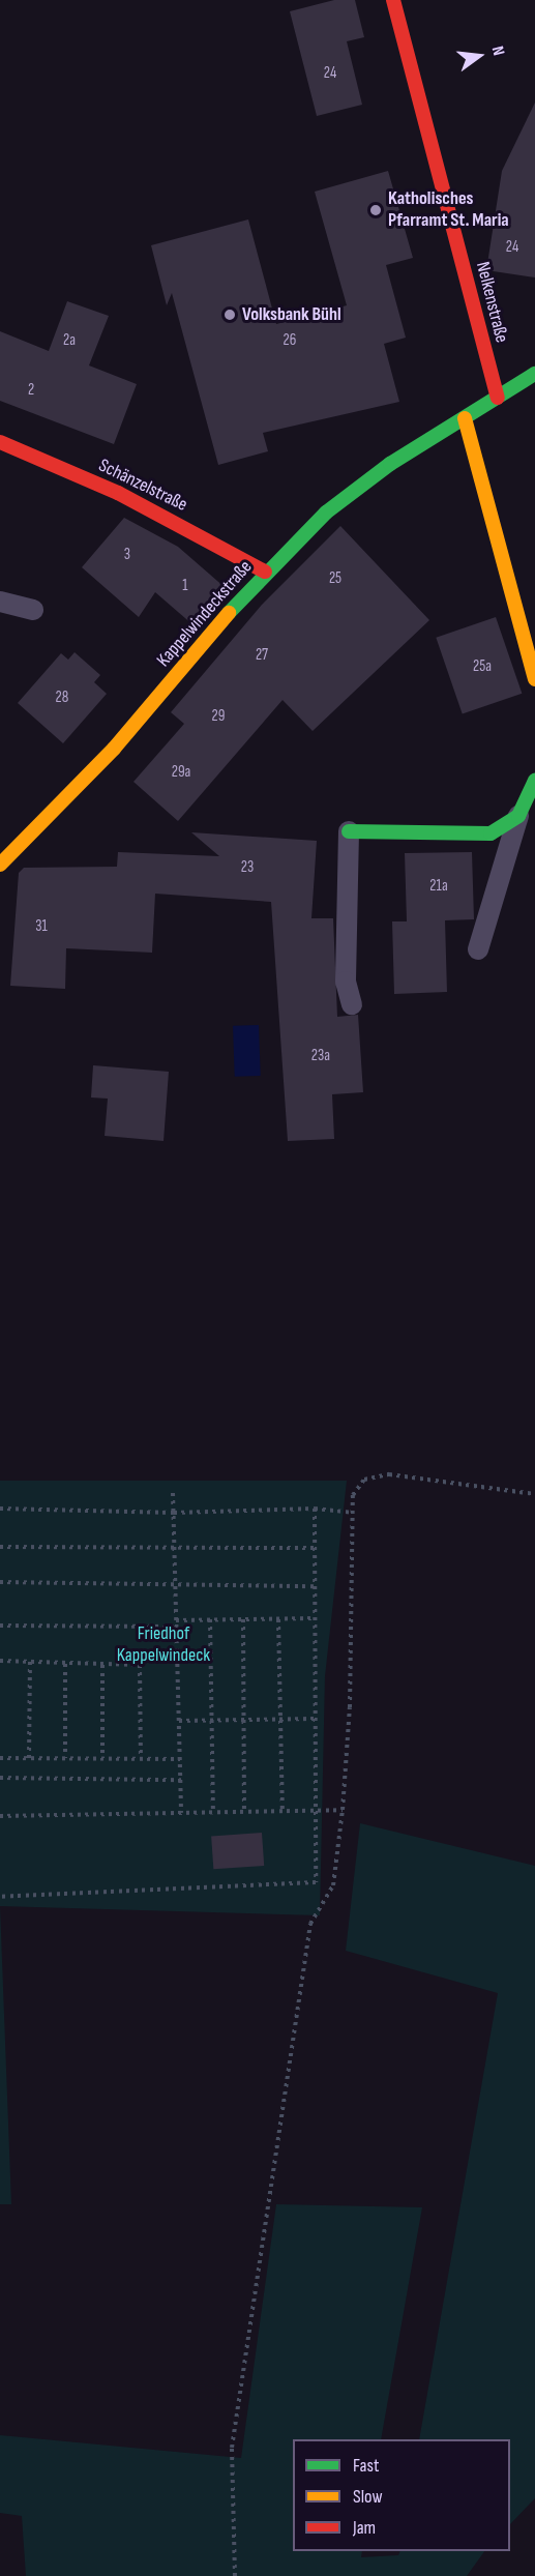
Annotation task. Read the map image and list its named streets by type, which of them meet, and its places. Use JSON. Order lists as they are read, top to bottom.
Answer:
{
  "streets": {
    "street": ["Nelkenstraße", "Schänzelstraße", "Kappelwindeckstraße"]
  },
  "crossings": [
    ["Nelkenstraße", "Kappelwindeckstraße"],
    ["Schänzelstraße", "Kappelwindeckstraße"]
  ],
  "parks": ["Friedhof Kappelwindeck"],
  "places": ["Katholisches Pfarramt St. Maria", "Volksbank Bühl"],
  "house_numbers": [
    "24",
    "24",
    "2a",
    "26",
    "2",
    "3",
    "25",
    "1",
    "27",
    "25a",
    "28",
    "29",
    "29a",
    "23",
    "21a",
    "31",
    "23a"
  ],
  "legend": ["Fast", "Slow", "Jam"],
  "north": "right"
}
